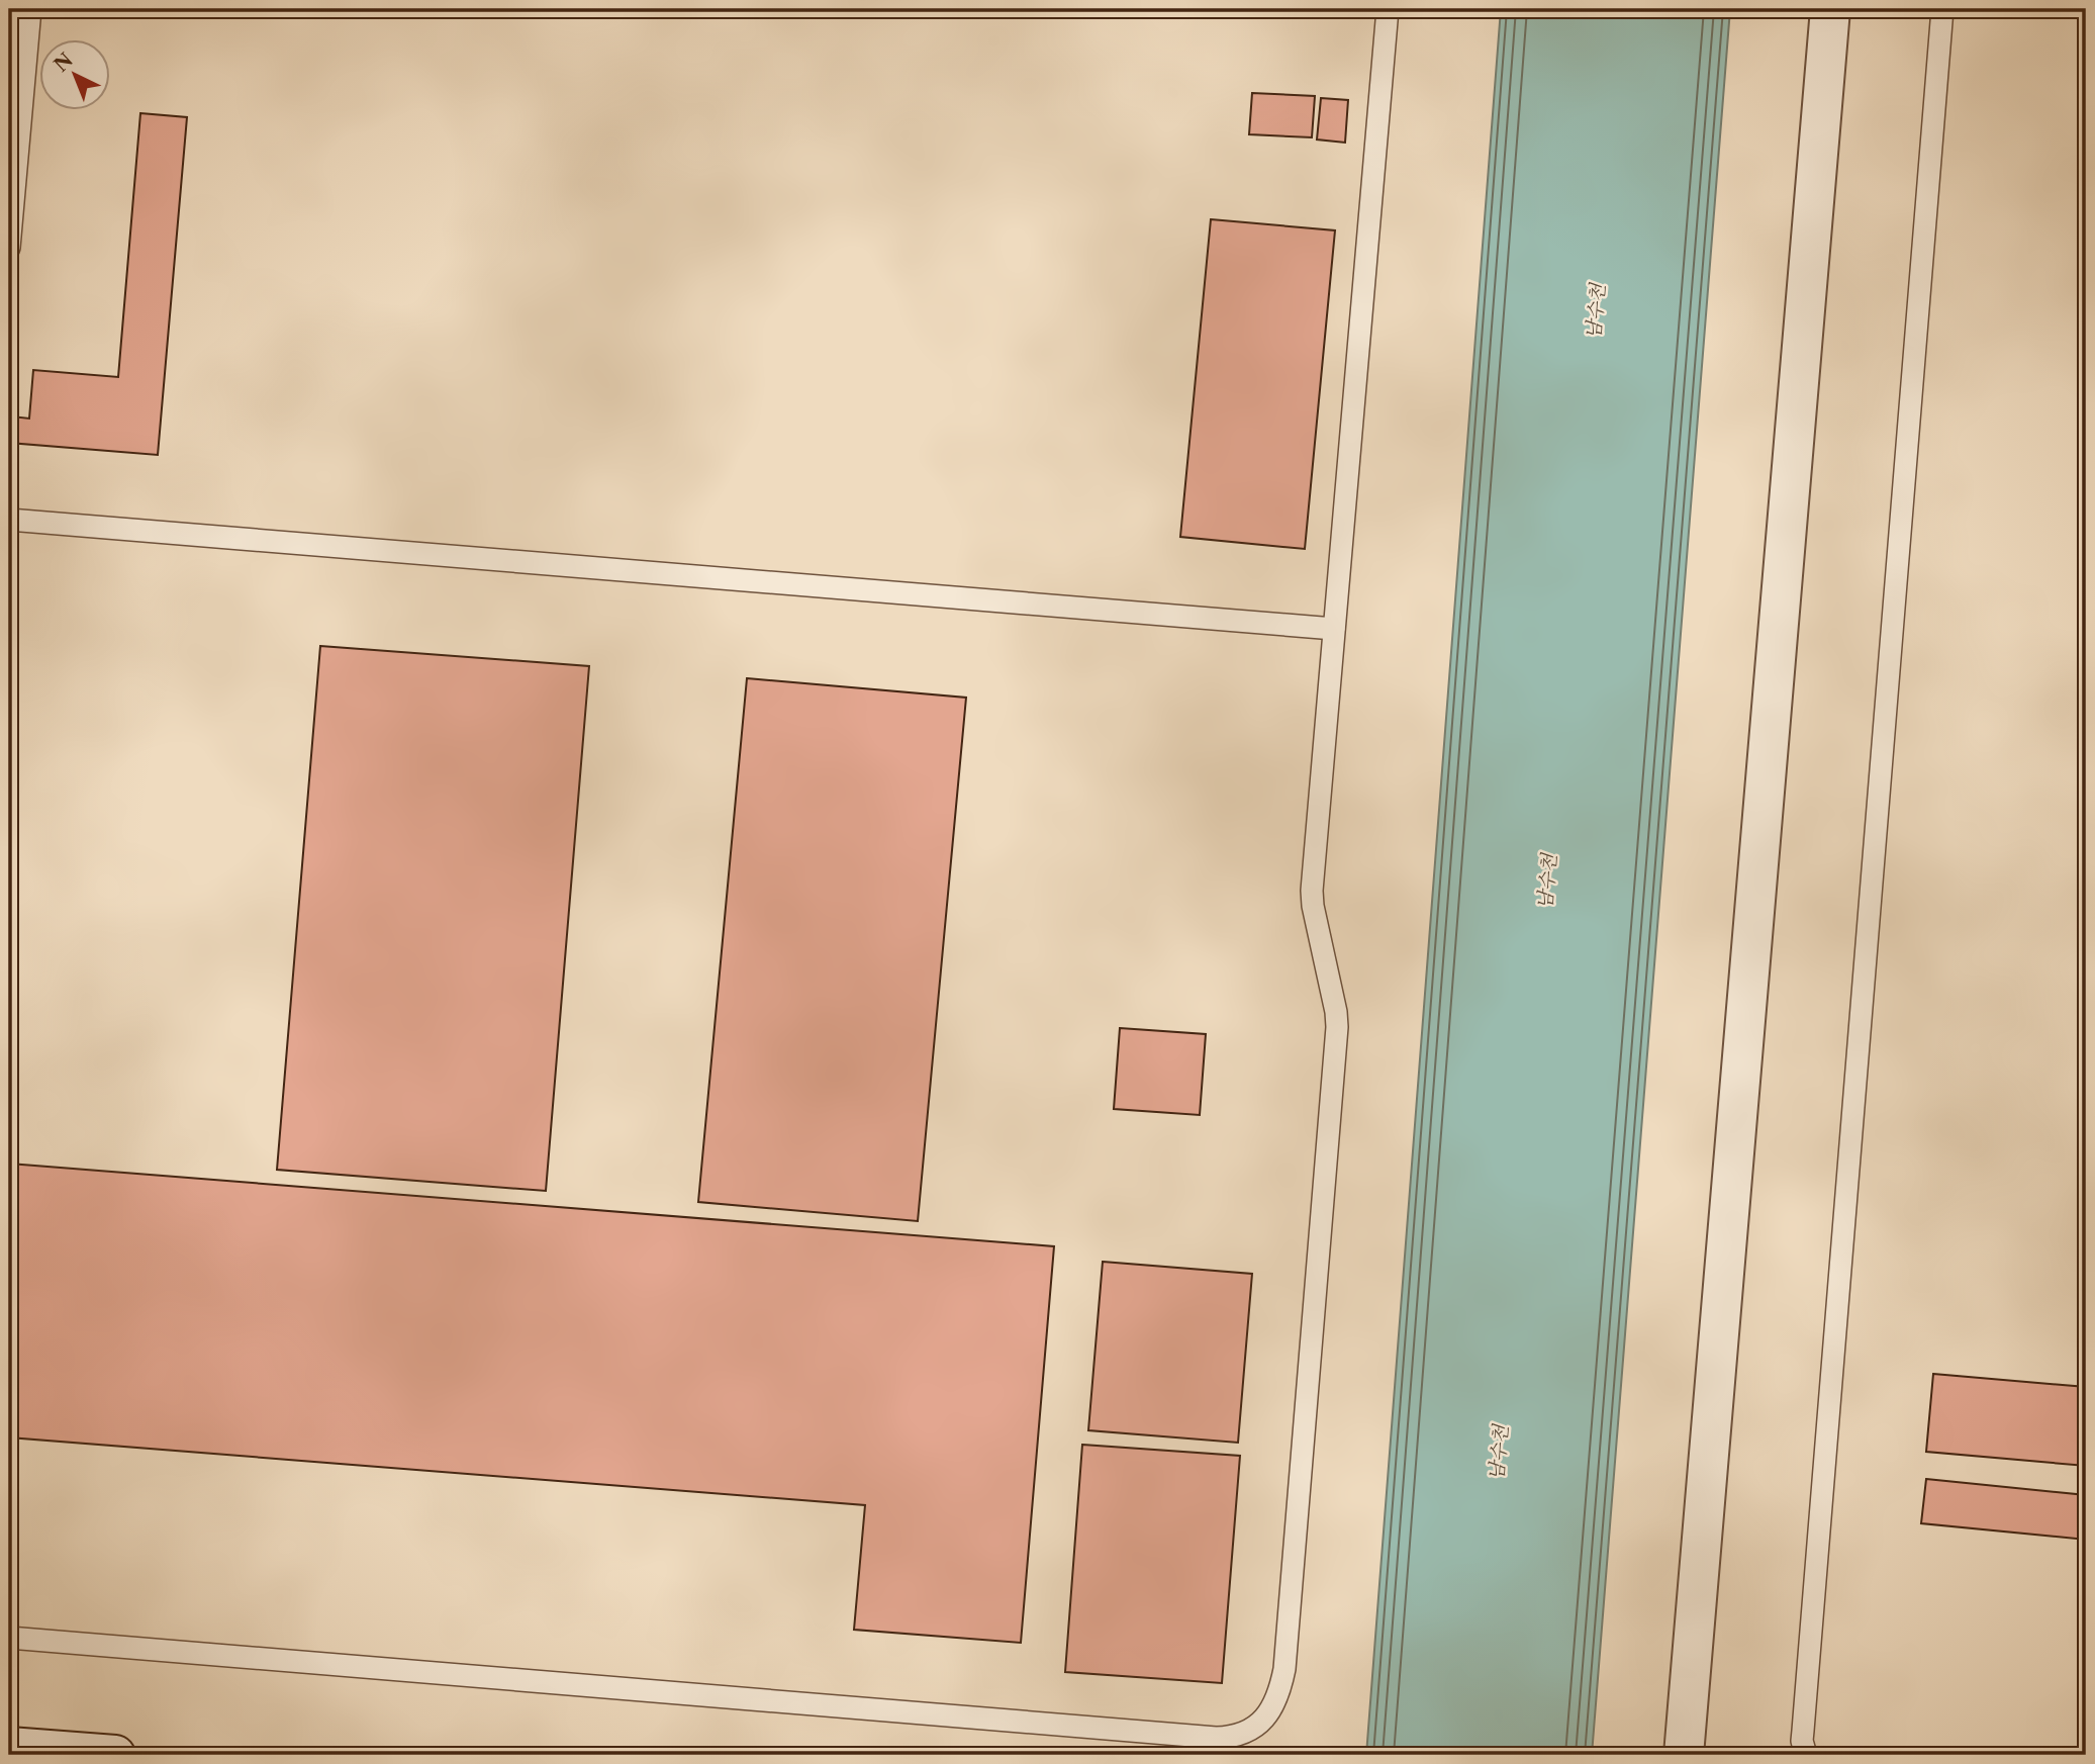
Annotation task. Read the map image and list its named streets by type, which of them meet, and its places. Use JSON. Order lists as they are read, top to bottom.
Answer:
{
  "water": ["남수천"],
  "north": "top left"
}
